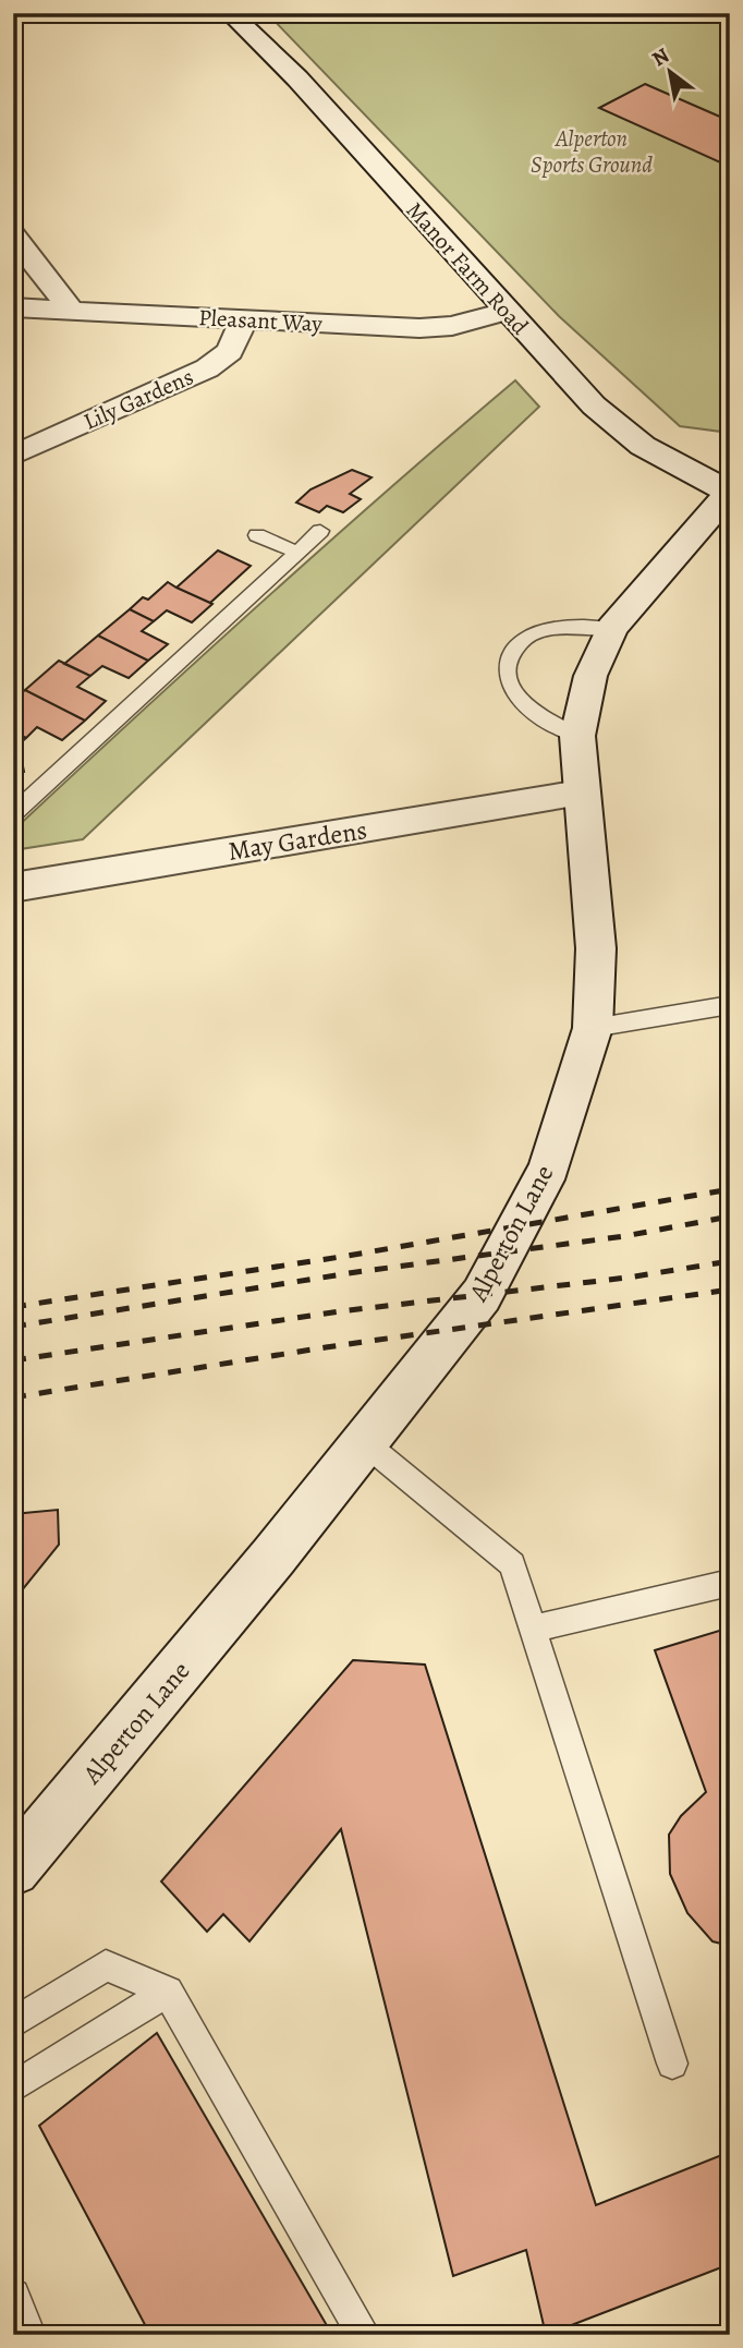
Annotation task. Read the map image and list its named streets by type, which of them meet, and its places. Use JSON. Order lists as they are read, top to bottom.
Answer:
{
  "streets": {
    "street": [
      "Manor Farm Road",
      "Pleasant Way",
      "Lily Gardens",
      "May Gardens",
      "Alperton Lane"
    ]
  },
  "crossings": [
    ["Manor Farm Road", "Pleasant Way"],
    ["Manor Farm Road", "Alperton Lane"],
    ["Pleasant Way", "Lily Gardens"],
    ["May Gardens", "Alperton Lane"]
  ],
  "parks": ["Alperton Sports Ground"],
  "north": "top left"
}
